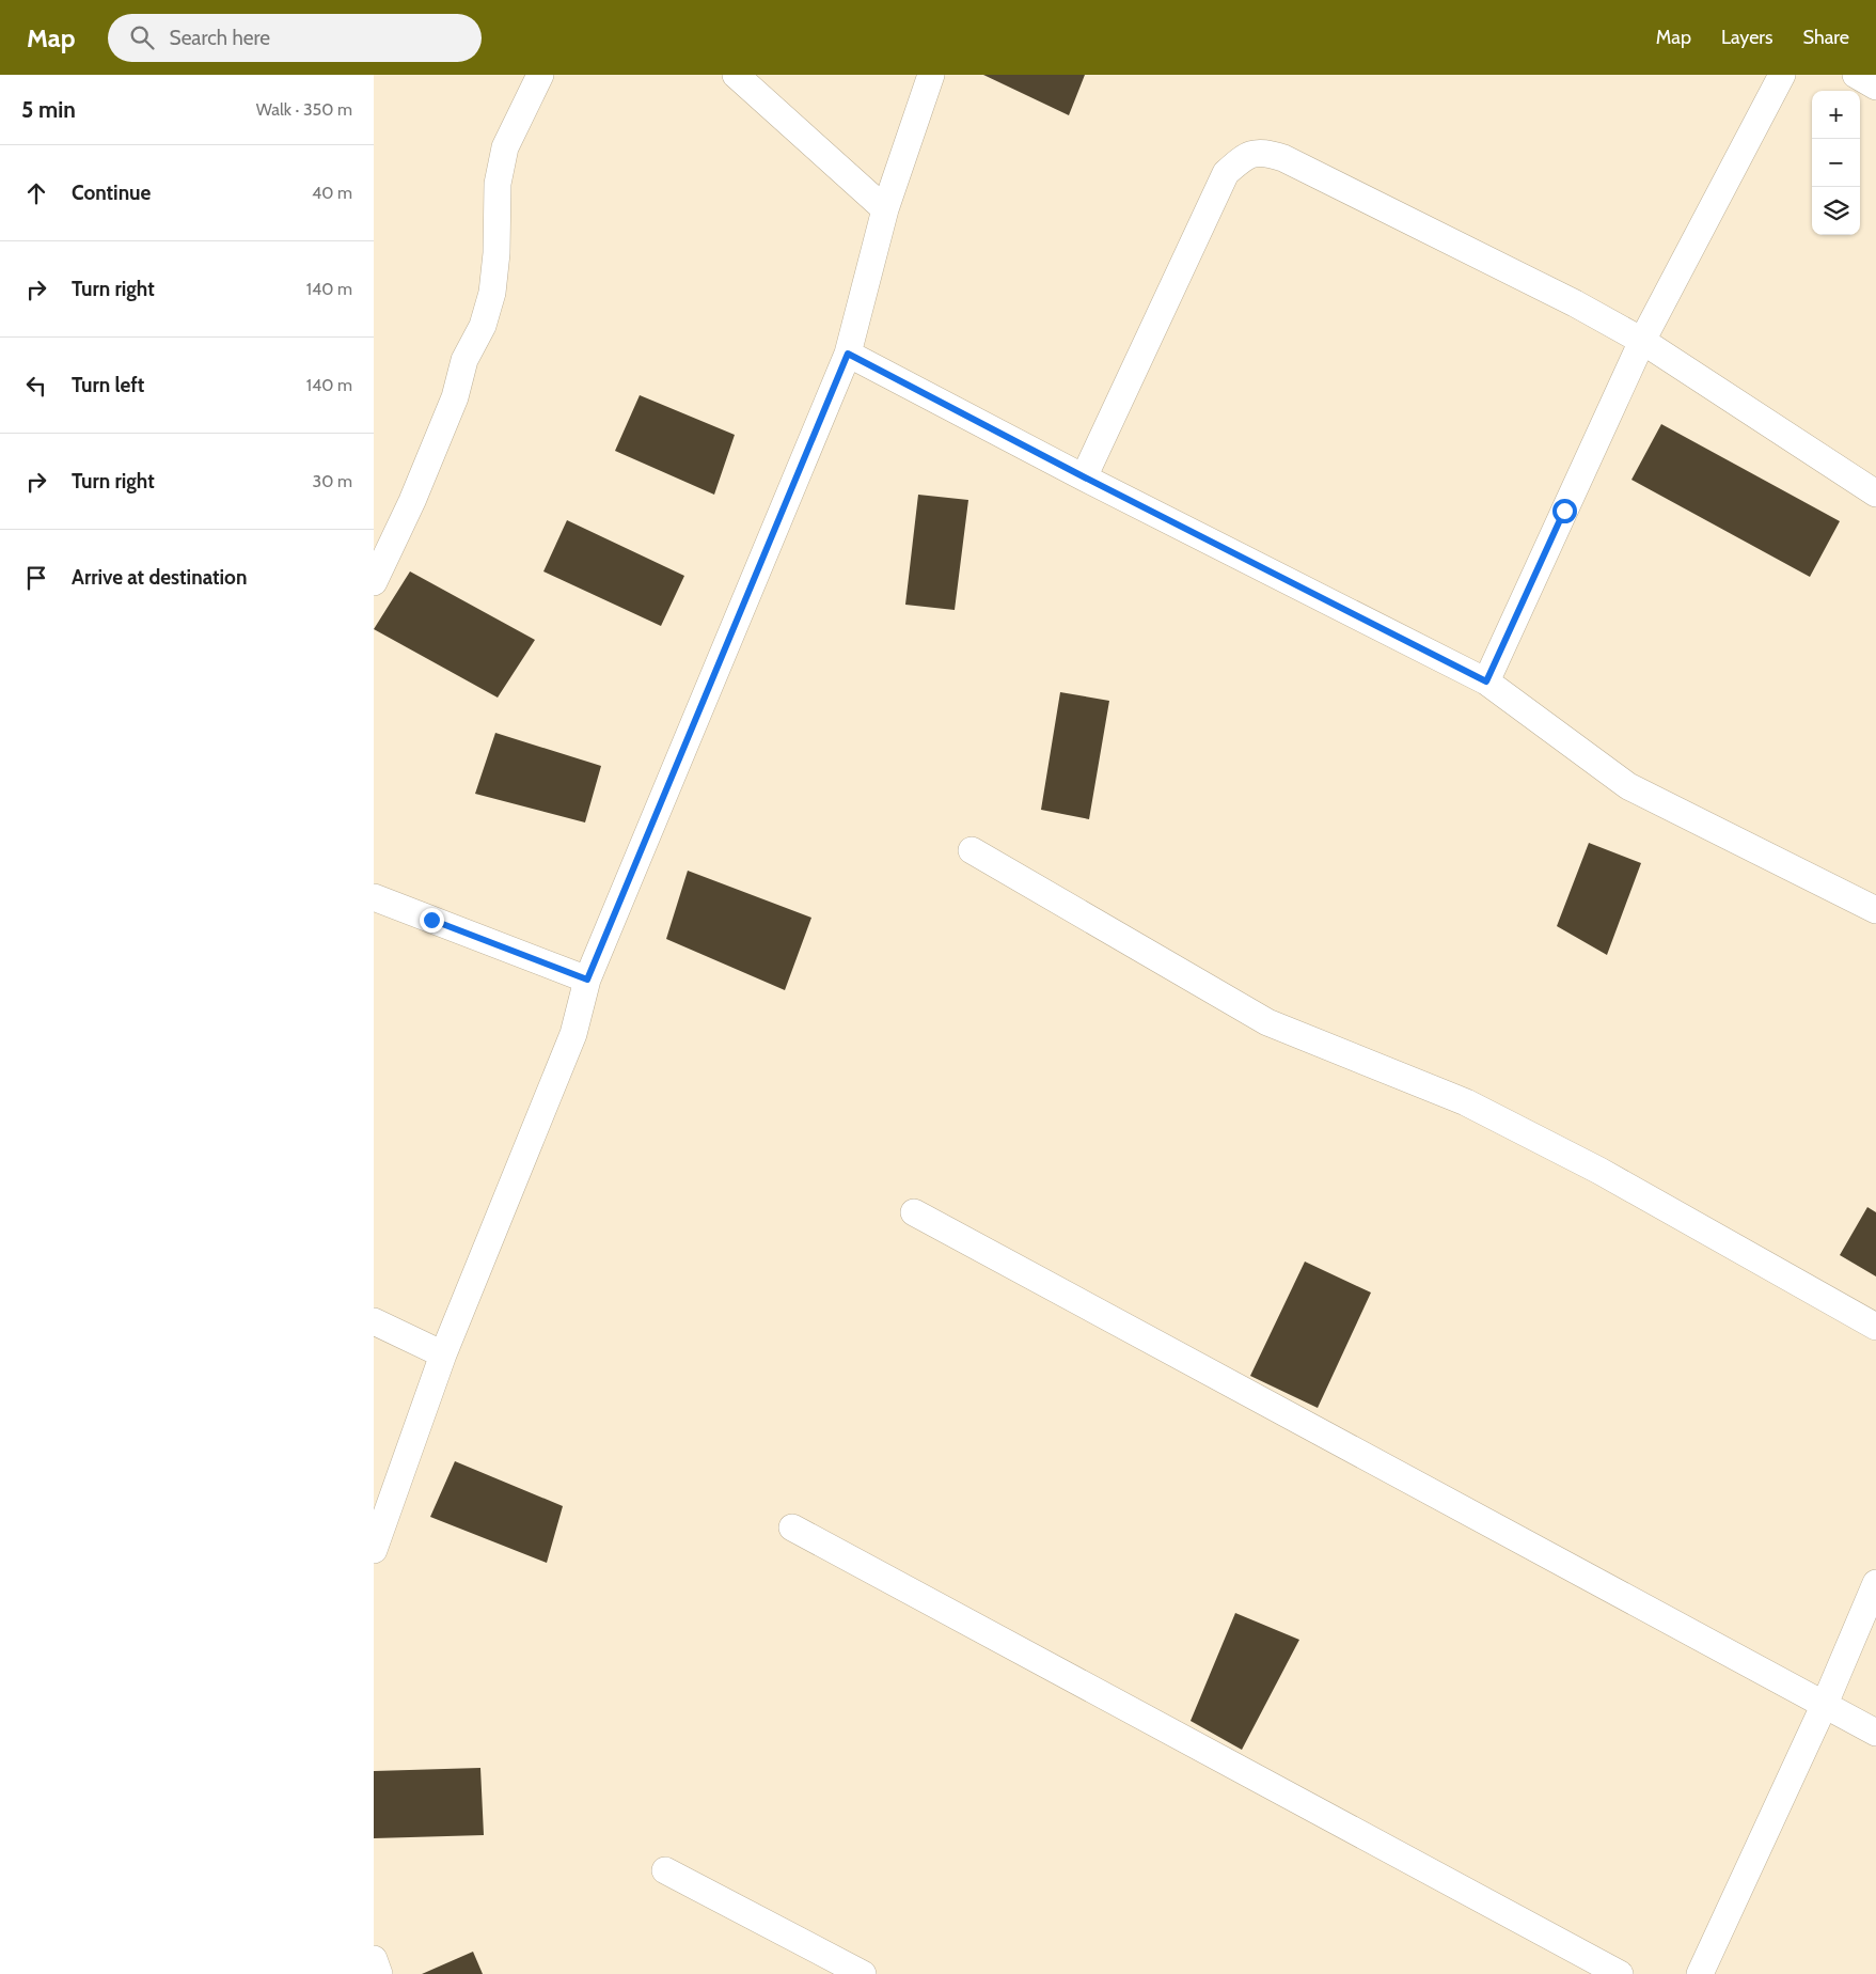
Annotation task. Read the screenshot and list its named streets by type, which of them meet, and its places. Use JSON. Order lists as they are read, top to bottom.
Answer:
{
  "page": {
    "header": "Map",
    "search": "Search here",
    "nav": ["Map", "Layers", "Share"],
    "heading": ["5 min", "Walk · 350 m"],
    "map_buttons": ["+", "−"],
    "list": [
      ["Continue", "40 m"],
      ["Turn right", "140 m"],
      ["Turn left", "140 m"],
      ["Turn right", "30 m"],
      "Arrive at destination"
    ]
  }
}
